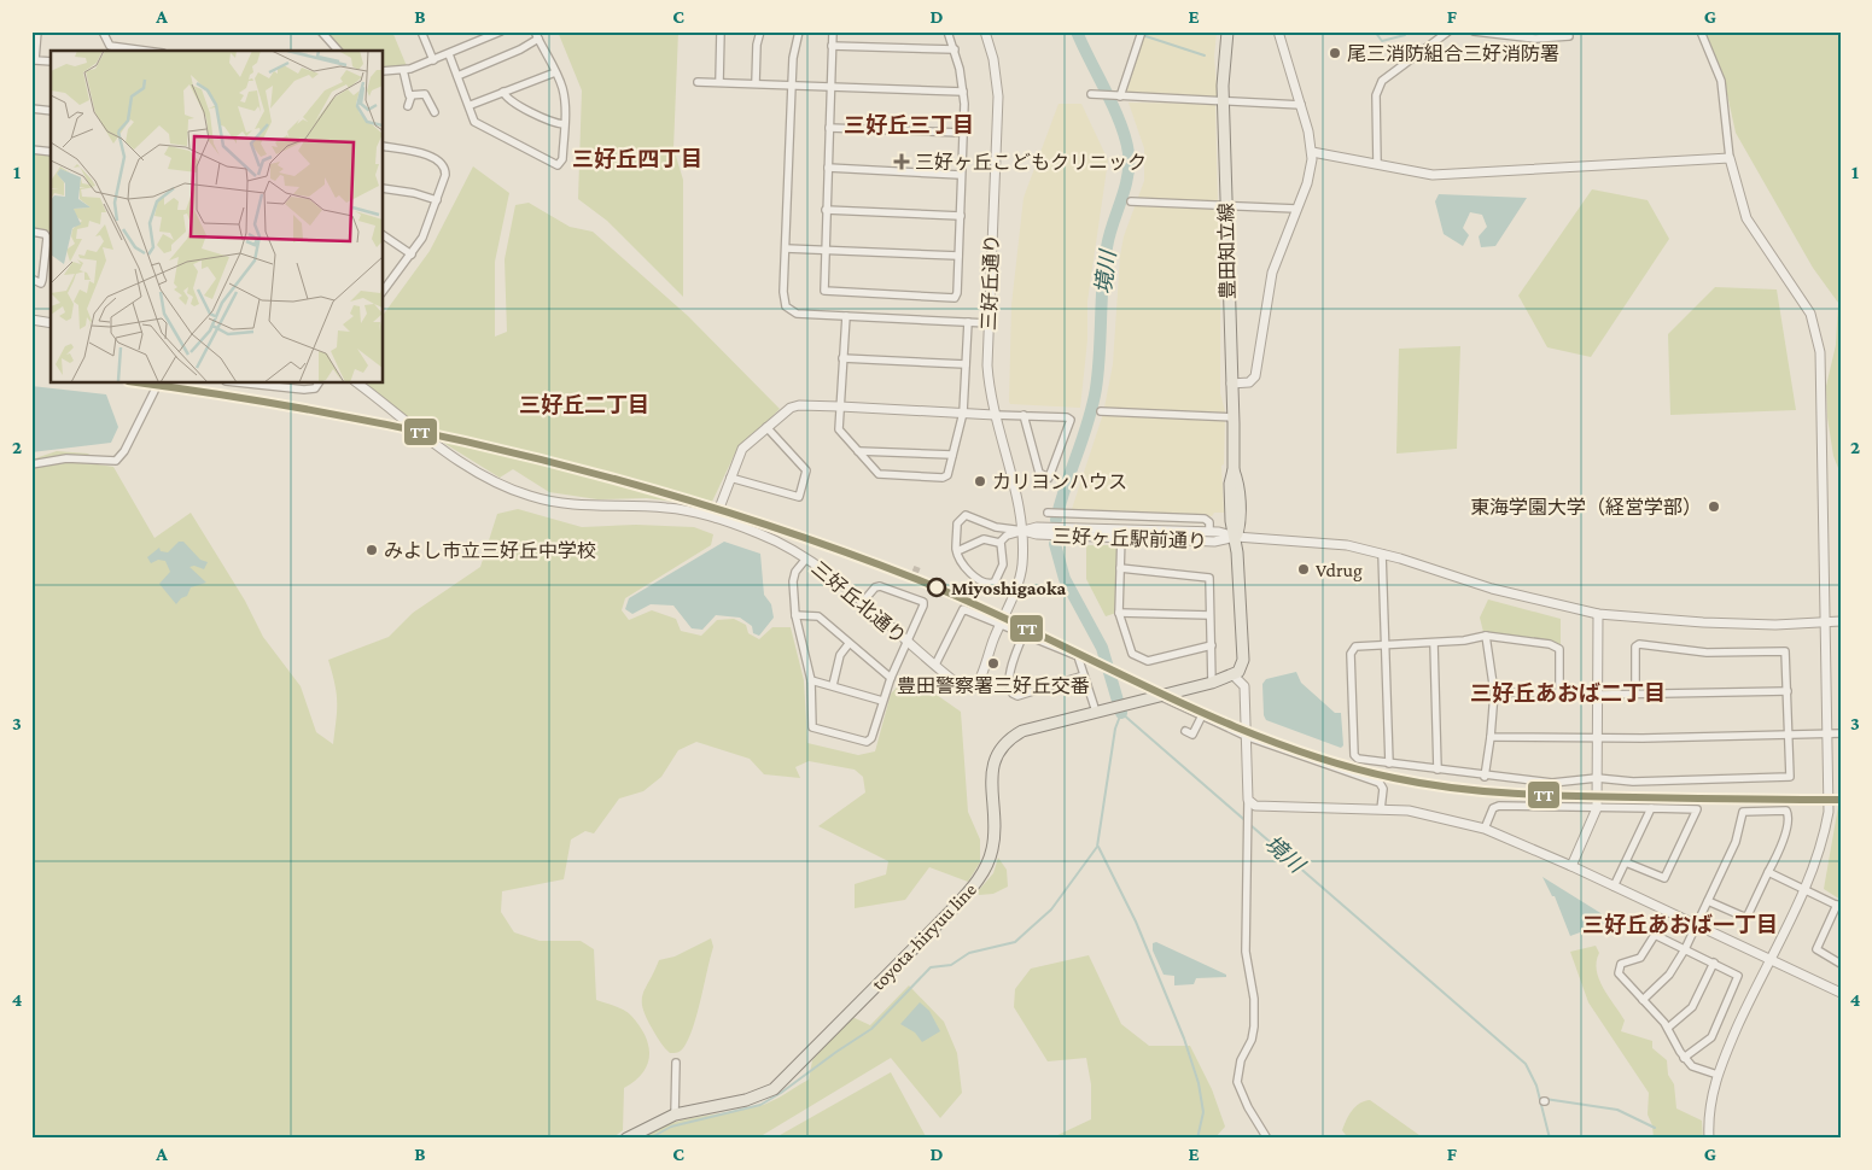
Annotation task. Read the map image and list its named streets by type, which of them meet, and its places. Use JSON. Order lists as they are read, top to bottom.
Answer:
{
  "streets": {
    "main road": ["豊田知立線", "toyota-hiryuu line"],
    "street": ["三好丘通り", "三好ヶ丘駅前通り", "三好丘北通り"]
  },
  "crossings": [
    ["豊田知立線", "三好ヶ丘駅前通り"],
    ["三好丘通り", "三好ヶ丘駅前通り"],
    ["三好丘通り", "三好丘北通り"],
    ["三好ヶ丘駅前通り", "三好丘北通り"]
  ],
  "districts": [
    "三好丘三丁目",
    "三好丘四丁目",
    "三好丘二丁目",
    "三好丘あおば二丁目",
    "三好丘あおば一丁目"
  ],
  "water": ["境川"],
  "places": {
    "other": [
      "尾三消防組合三好消防署",
      "カリヨンハウス",
      "東海学園大学（経営学部）",
      "みよし市立三好丘中学校",
      "Vdrug",
      "Miyoshigaoka",
      "豊田警察署三好丘交番"
    ],
    "health": ["三好ヶ丘こどもクリニック"]
  },
  "lines": ["transit line TT"],
  "grid": {
    "columns": [
      "A",
      "B",
      "C",
      "D",
      "E",
      "F",
      "G"
    ],
    "rows": [
      "1",
      "2",
      "3",
      "4"
    ]
  }
}
